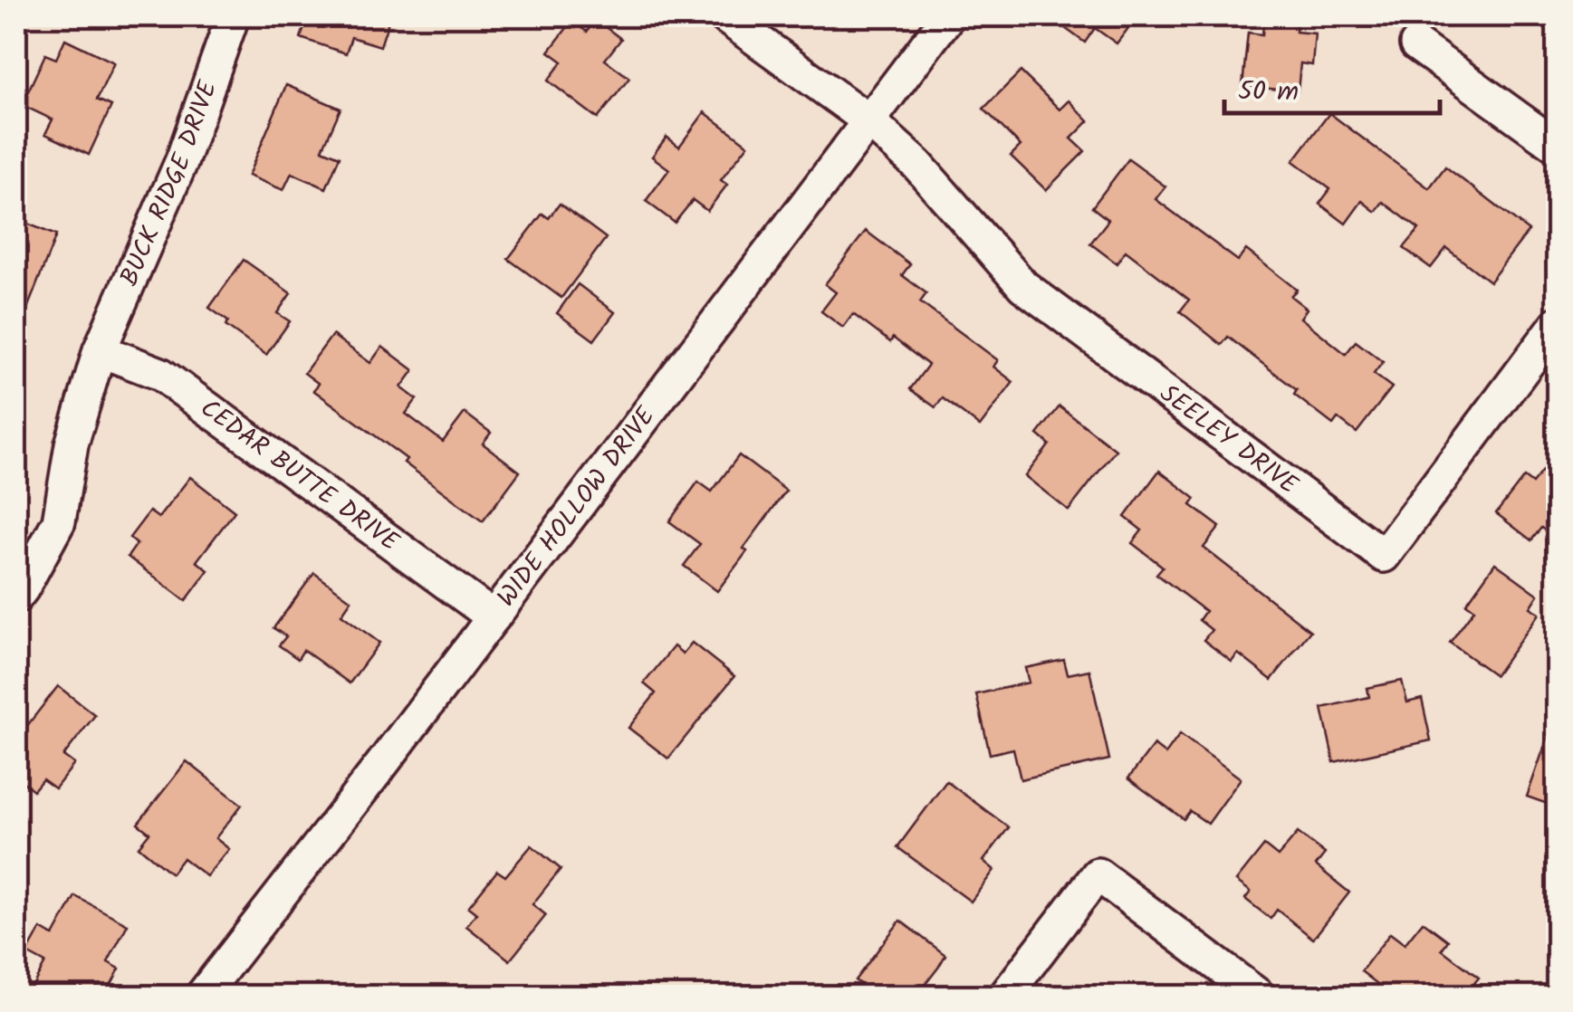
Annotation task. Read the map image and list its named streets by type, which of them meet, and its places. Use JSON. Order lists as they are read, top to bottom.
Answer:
{
  "streets": {
    "street": [
      "BUCK RIDGE DRIVE",
      "SEELEY DRIVE",
      "CEDAR BUTTE DRIVE",
      "WIDE HOLLOW DRIVE"
    ]
  },
  "crossings": [
    ["BUCK RIDGE DRIVE", "CEDAR BUTTE DRIVE"],
    ["SEELEY DRIVE", "WIDE HOLLOW DRIVE"],
    ["CEDAR BUTTE DRIVE", "WIDE HOLLOW DRIVE"]
  ],
  "scale_bar": "50 m"
}
